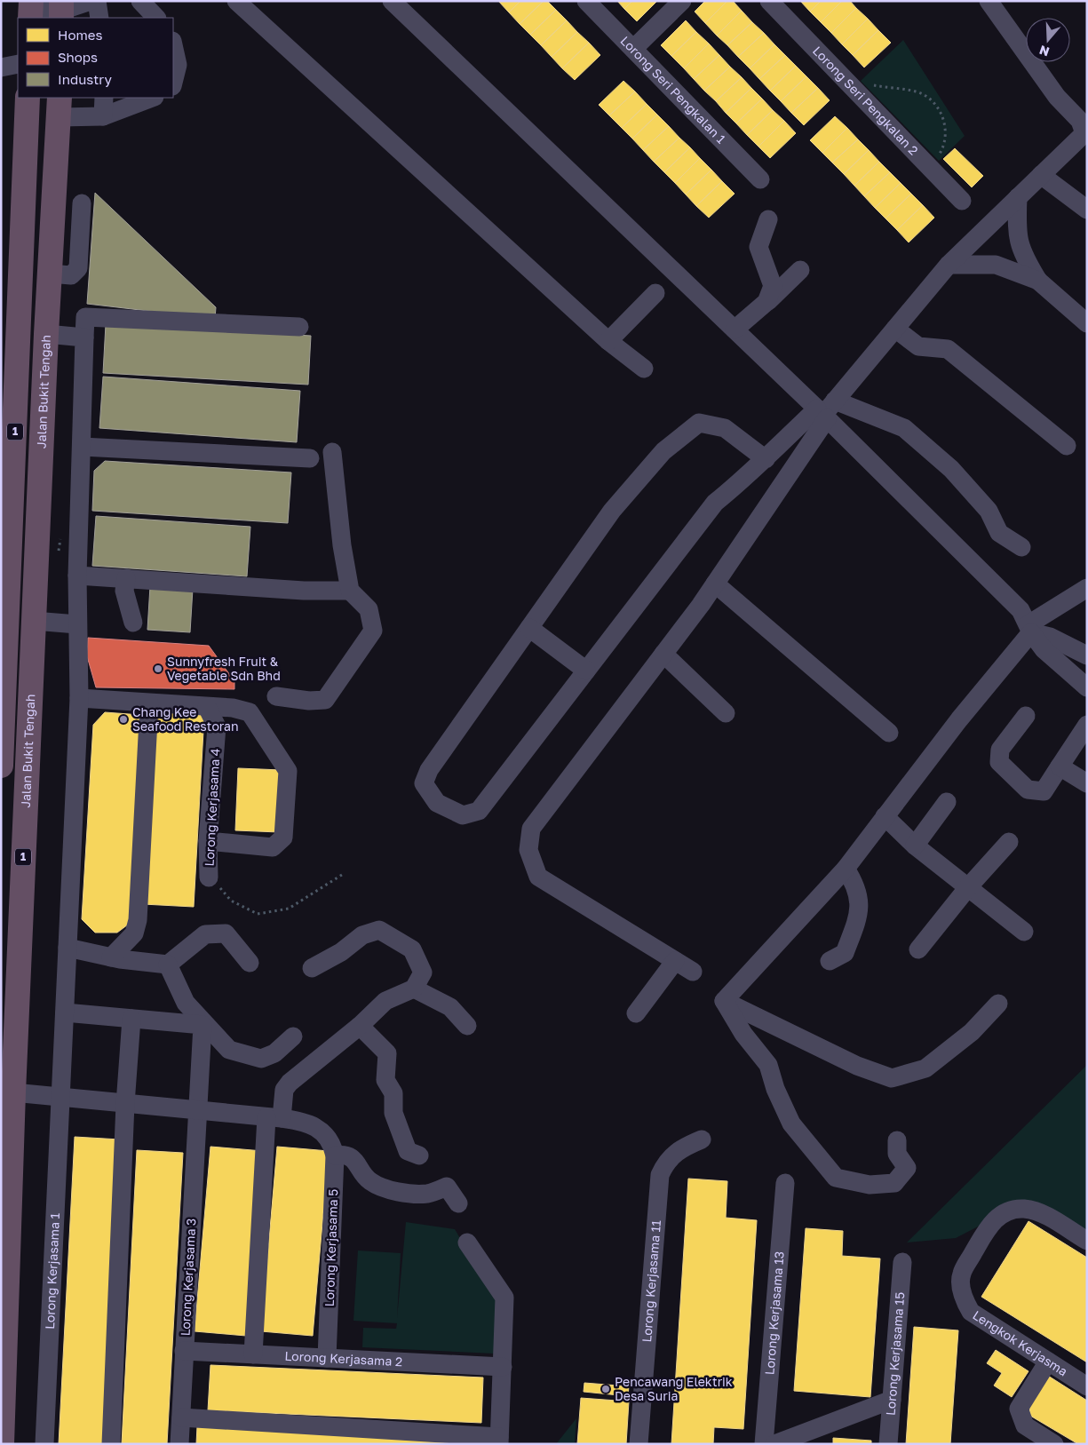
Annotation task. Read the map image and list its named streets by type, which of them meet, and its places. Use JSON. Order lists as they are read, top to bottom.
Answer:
{
  "streets": {
    "highway": ["Jalan Bukit Tengah", "1"],
    "street": [
      "Lorong Seri Pengkalan 1",
      "Lorong Seri Pengkalan 2",
      "Lorong Kerjasama 4",
      "Lorong Kerjasama 5",
      "Lorong Kerjasama 1",
      "Lorong Kerjasama 3",
      "Lorong Kerjasama 11",
      "Lorong Kerjasama 13",
      "Lengkok Kerjasma",
      "Lorong Kerjasama 15",
      "Lorong Kerjasama 2"
    ]
  },
  "crossings": [
    ["Lorong Kerjasama 5", "Lorong Kerjasama 2"],
    ["Lorong Kerjasama 3", "Lorong Kerjasama 2"]
  ],
  "places": ["Sunnyfresh Fruit & Vegetable Sdn Bhd", "Chang Kee Seafood Restoran", "Pencawang Elektrik Desa Suria"],
  "legend": ["Homes", "Shops", "Industry"],
  "north": "bottom"
}
